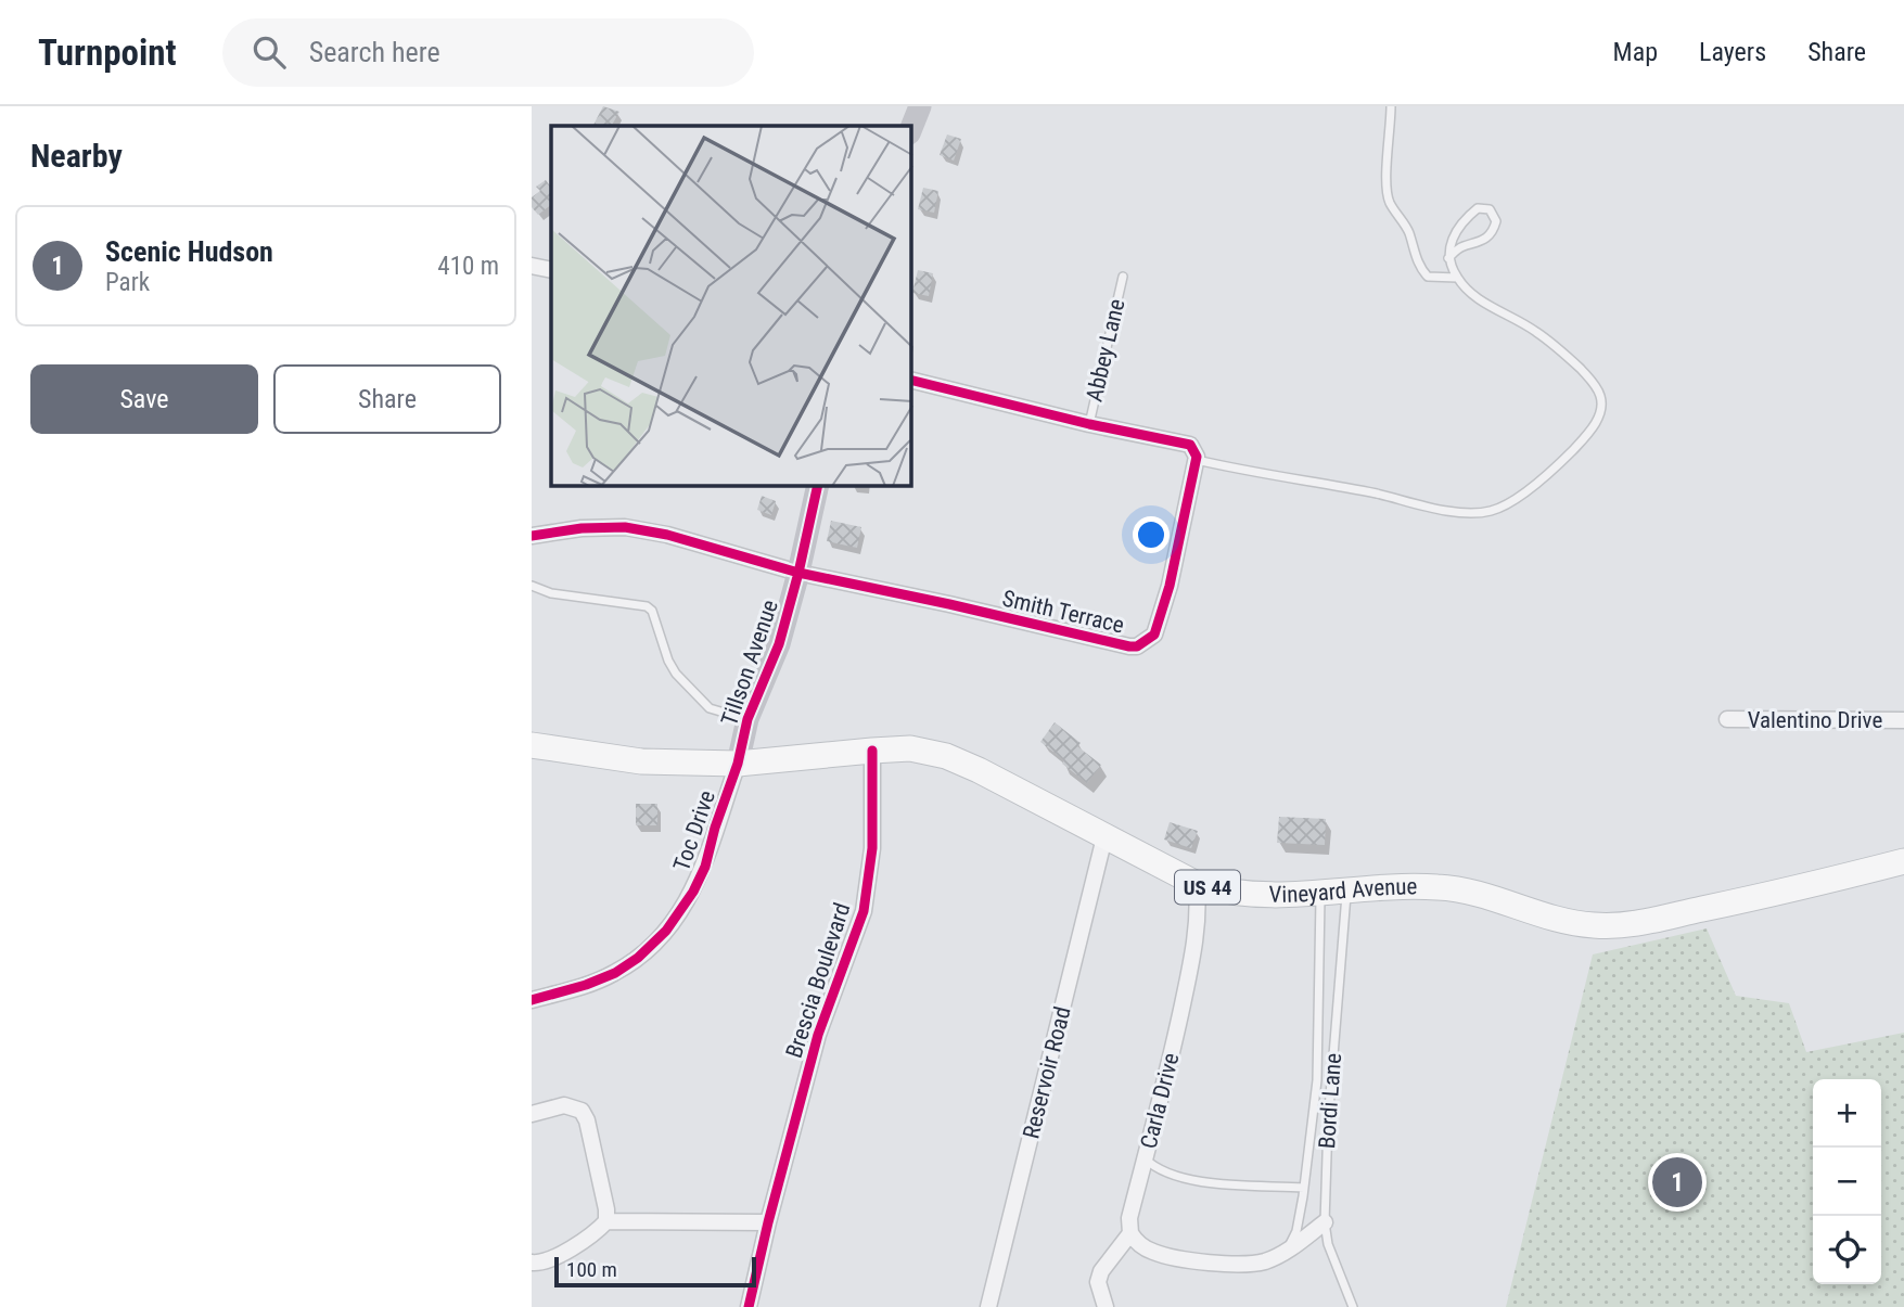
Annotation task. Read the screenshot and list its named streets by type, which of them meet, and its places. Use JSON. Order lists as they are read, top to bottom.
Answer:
{
  "streets": {
    "main road": ["US 44", "Vineyard Avenue"],
    "street": [
      "Smith Terrace",
      "Tillson Avenue",
      "Valentino Drive",
      "Toc Drive",
      "Brescia Boulevard",
      "Reservoir Road",
      "Carla Drive"
    ],
    "lane": ["Abbey Lane", "Bordi Lane"]
  },
  "crossings": [
    ["Smith Terrace", "Tillson Avenue"],
    ["Tillson Avenue", "Toc Drive"],
    ["Tillson Avenue", "Vineyard Avenue"],
    ["Toc Drive", "Vineyard Avenue"],
    ["Vineyard Avenue", "Brescia Boulevard"],
    ["Vineyard Avenue", "Reservoir Road"],
    ["Vineyard Avenue", "Carla Drive"],
    ["Vineyard Avenue", "Bordi Lane"]
  ],
  "scale_bar": "100 m",
  "page": {
    "header": "Turnpoint",
    "search": "Search here",
    "nav": ["Map", "Layers", "Share"],
    "heading": "Nearby",
    "list": [
      {
        "mark": "1",
        "name": "Scenic Hudson",
        "note": "Park",
        "value": "410 m"
      }
    ],
    "buttons": ["Save", "Share"],
    "map_buttons": ["+", "−"],
    "pins": "1",
    "scale": "100 m"
  }
}
